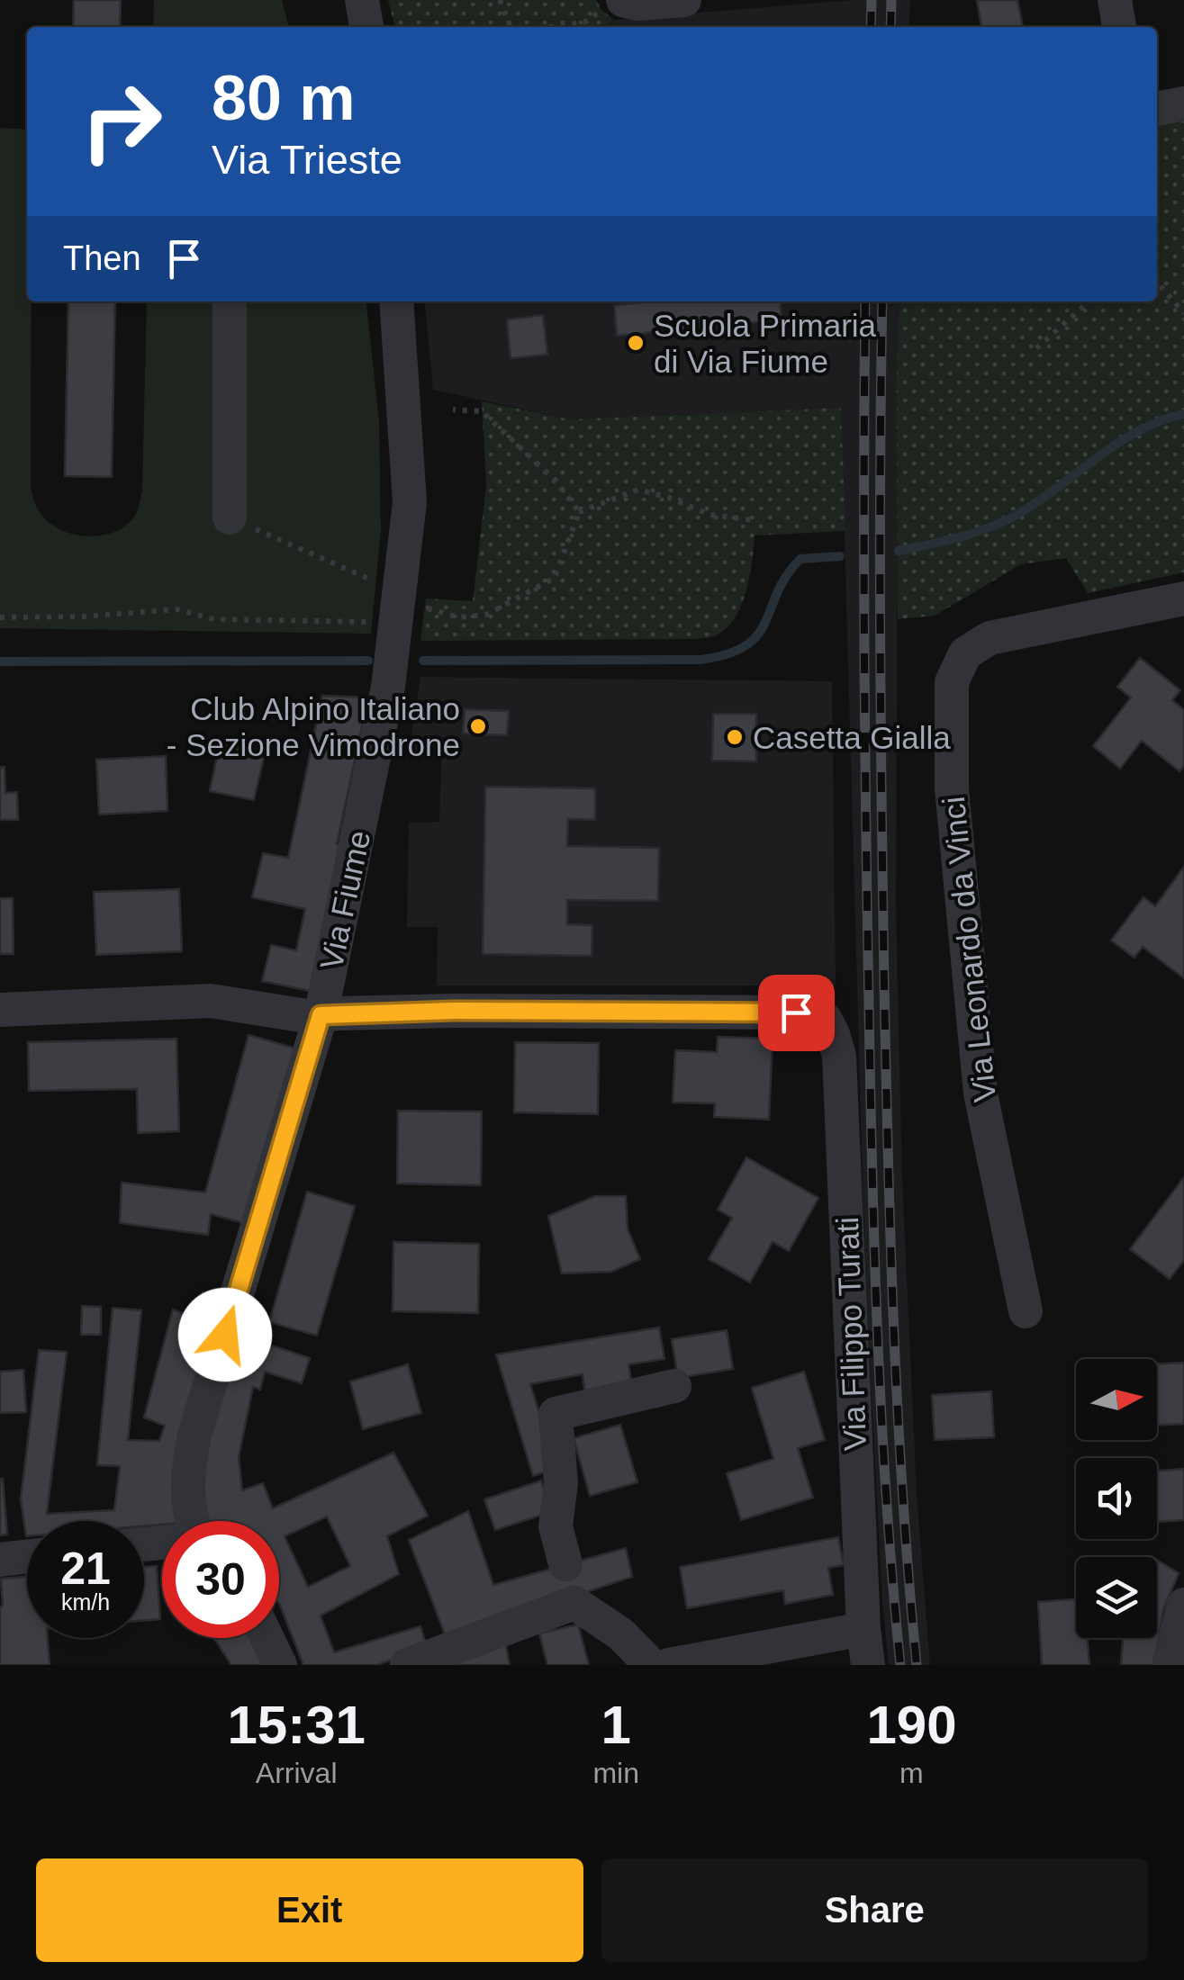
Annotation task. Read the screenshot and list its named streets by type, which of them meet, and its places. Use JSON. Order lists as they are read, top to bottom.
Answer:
{
  "streets": {
    "street": ["Via Fiume", "Via Leonardo da Vinci", "Via Filippo Turati"]
  },
  "crossings": [
    ["Via Fiume", "Via Filippo Turati"]
  ],
  "places": ["Scuola Primaria di Via Fiume", "Club Alpino Italiano - Sezione Vimodrone", "Casetta Gialla"],
  "north": "right",
  "page": {
    "turn": ["80 m", "Via Trieste"],
    "then": "Then",
    "speed": "21 km/h",
    "limit": "30",
    "eta": [
      "15:31",
      "Arrival",
      "1",
      "min",
      "190",
      "m"
    ],
    "buttons": ["Exit", "Share"]
  }
}
